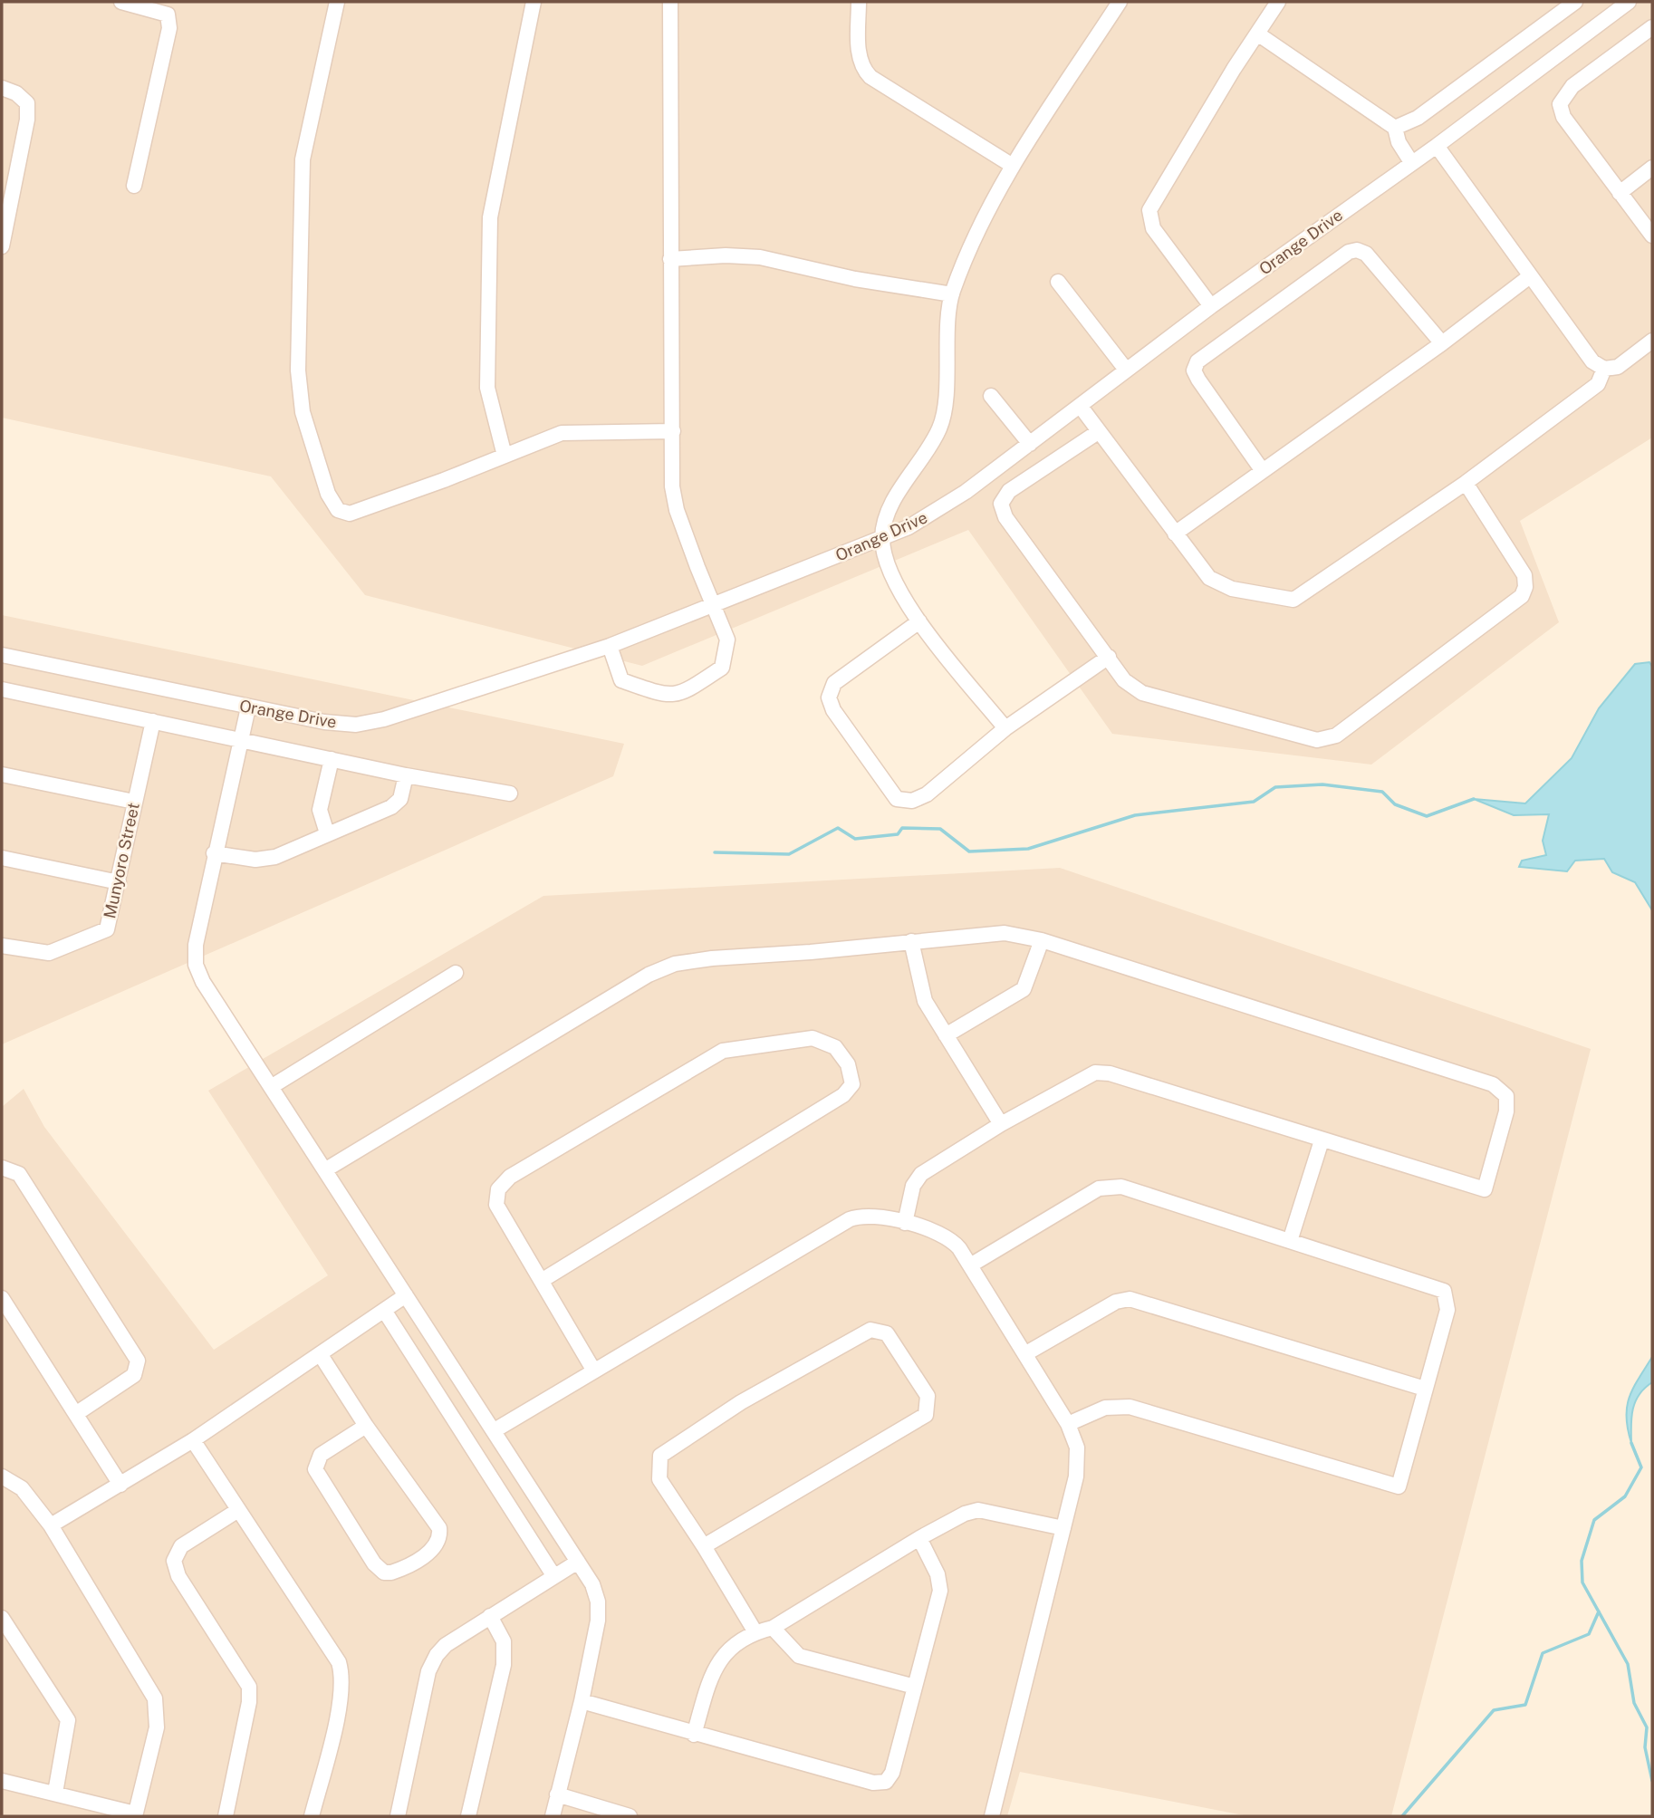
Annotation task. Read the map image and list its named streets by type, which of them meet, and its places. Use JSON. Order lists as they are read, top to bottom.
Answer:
{
  "streets": {
    "street": ["Orange Drive", "Munyoro Street"]
  }
}
